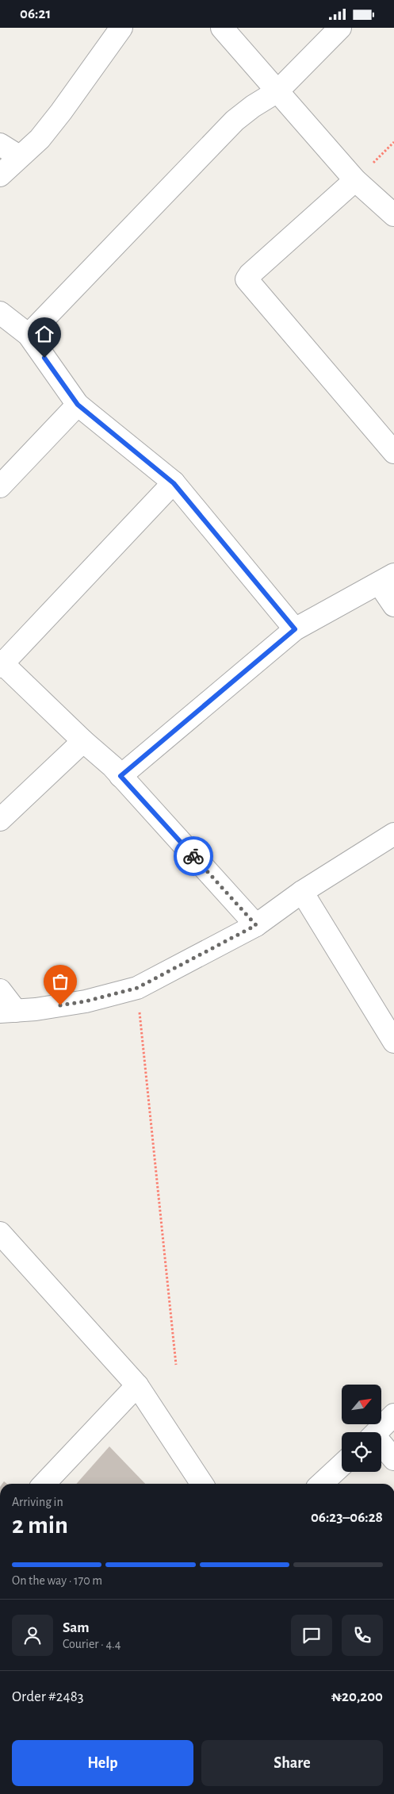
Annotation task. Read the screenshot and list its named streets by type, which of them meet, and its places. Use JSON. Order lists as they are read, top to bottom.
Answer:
{
  "north": "top right",
  "page": {
    "status": "06:21",
    "heading": ["2 min", "Arriving in", "06:23–06:28"],
    "panel": [
      "Sam",
      "Courier · 4.4",
      "Order #2483",
      "₦20,200"
    ],
    "bar": "On the way · 170 m",
    "buttons": ["Help", "Share"]
  }
}
